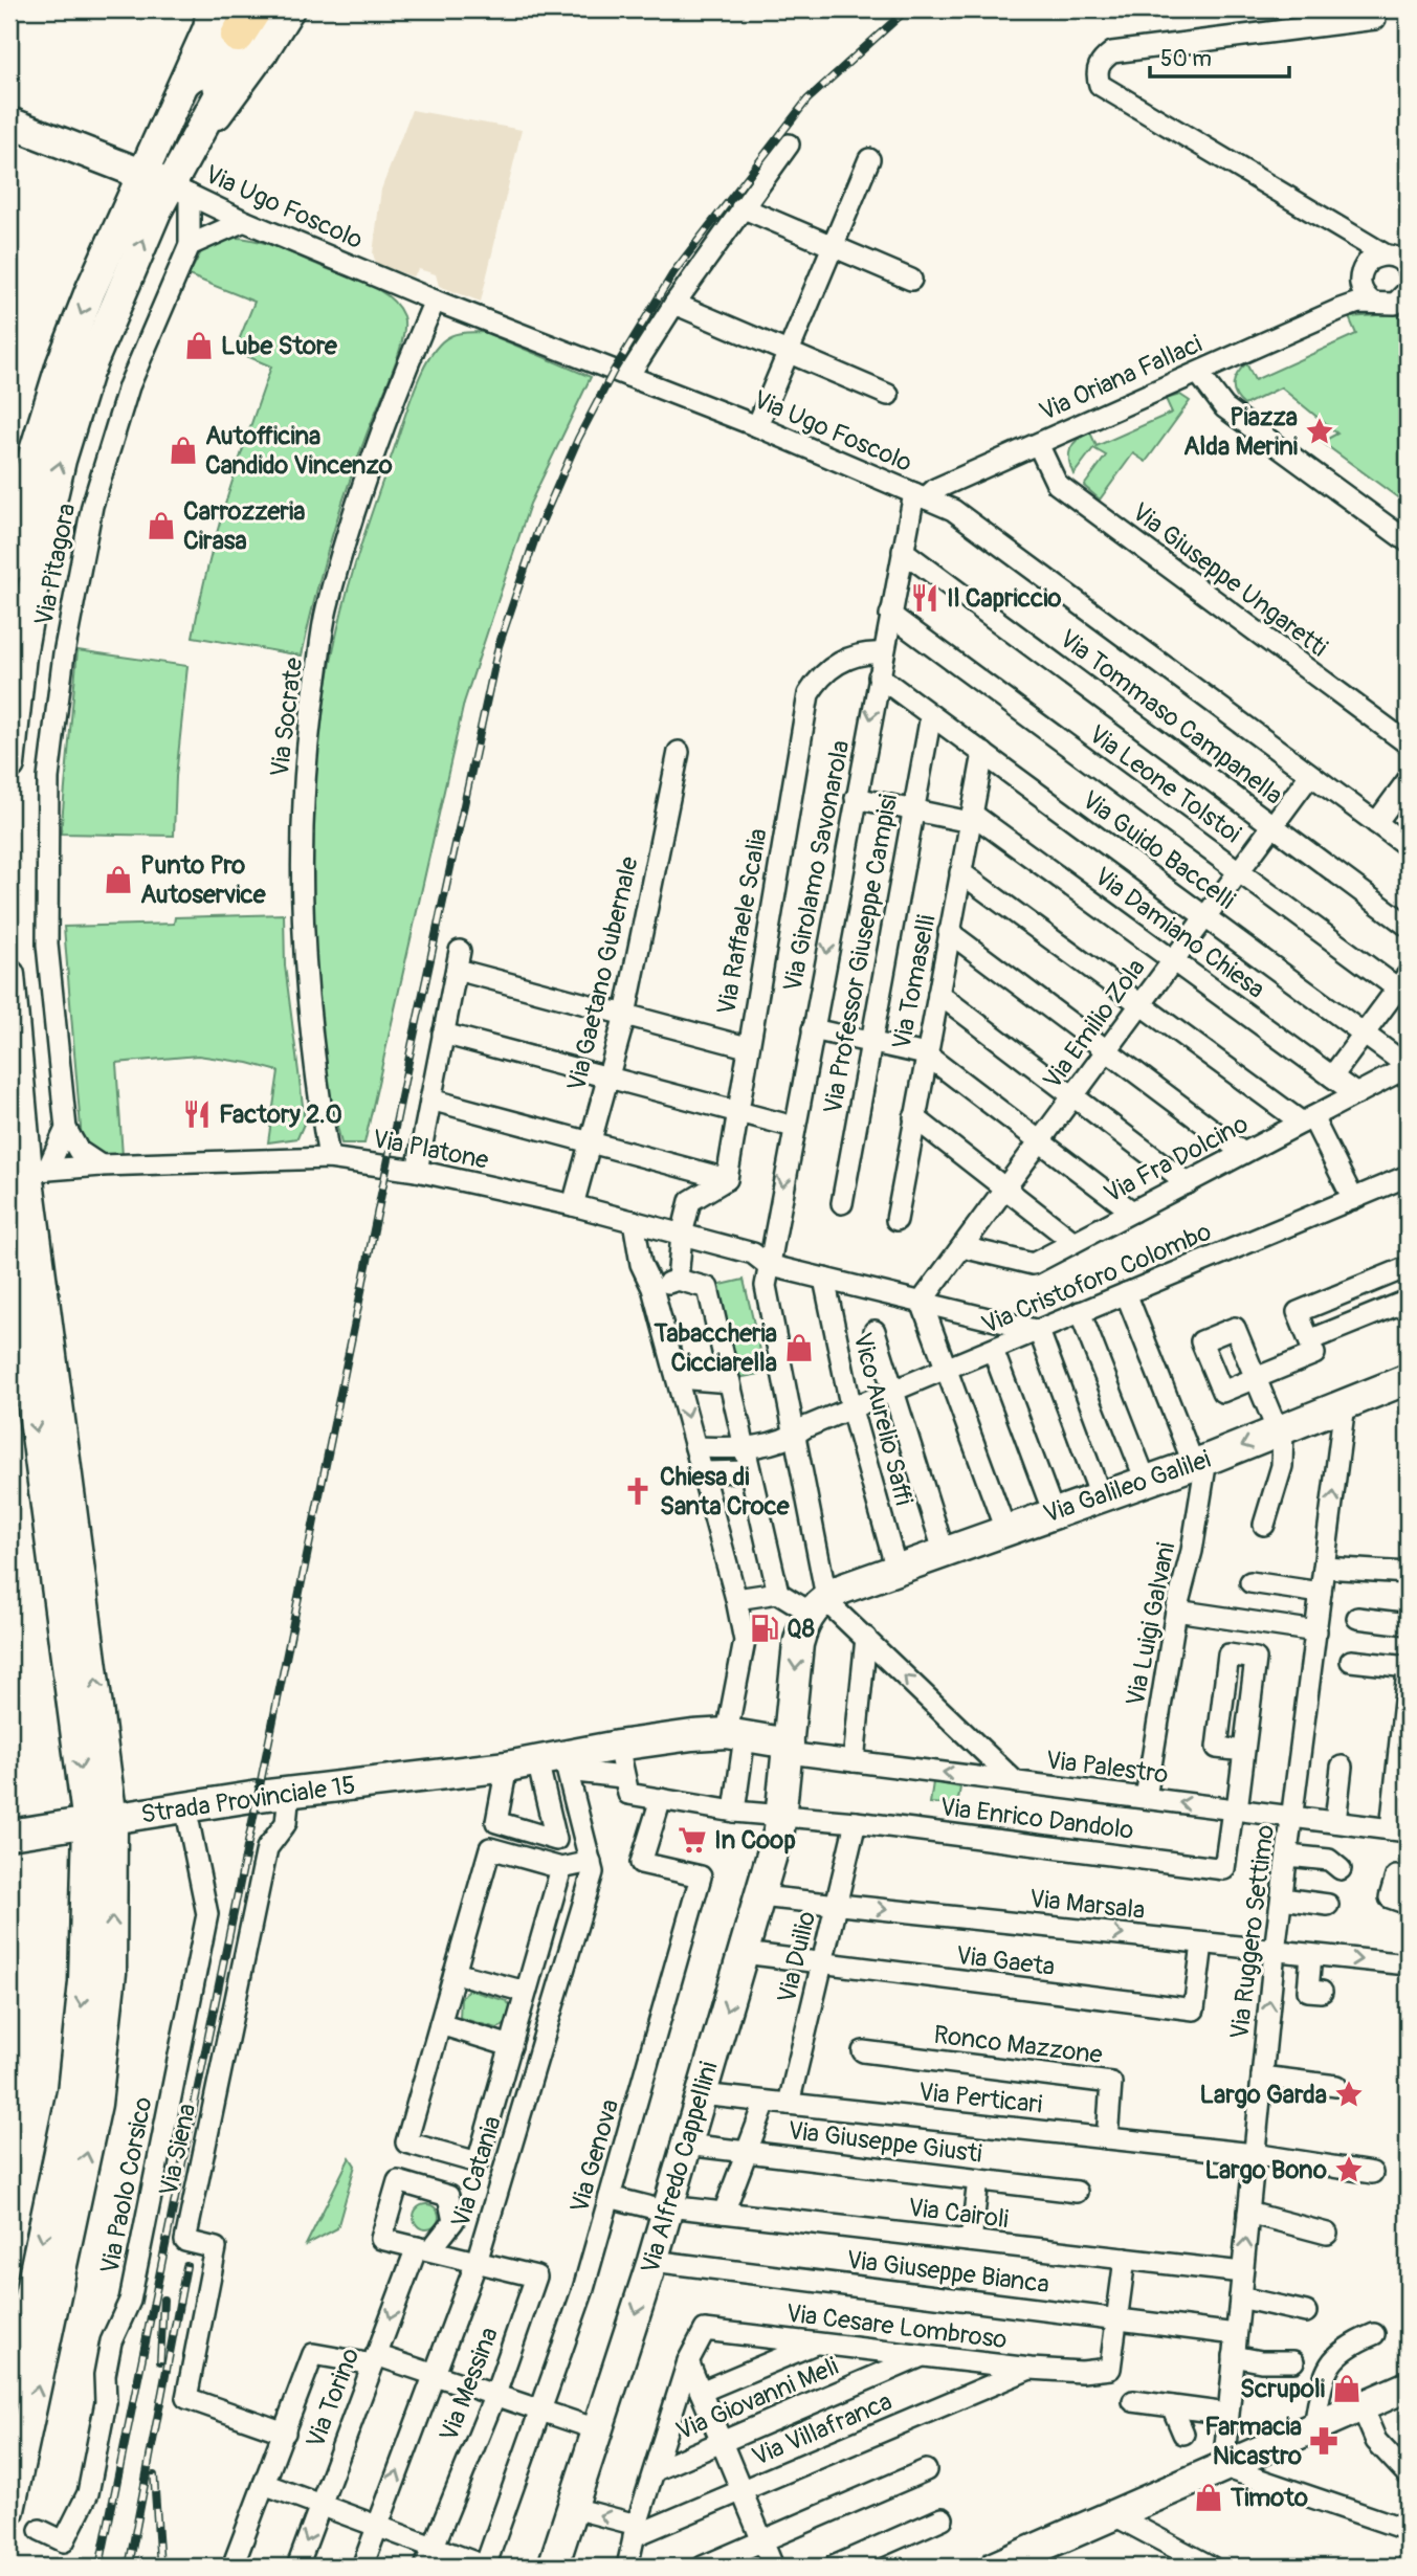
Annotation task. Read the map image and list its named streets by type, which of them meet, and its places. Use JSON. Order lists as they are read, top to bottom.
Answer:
{
  "streets": {
    "street": [
      "Via Ugo Foscolo",
      "Via Oriana Fallaci",
      "Via Pitagora",
      "Via Giuseppe Ungaretti",
      "Via Socrate",
      "Via Tommaso Campanella",
      "Via Leone Tolstoi",
      "Via Guido Baccelli",
      "Via Girolamo Savonarola",
      "Via Raffaele Scalia",
      "Via Damiano Chiesa",
      "Via Professor Giuseppe Campisi",
      "Via Gaetano Gubernale",
      "Via Tomaselli",
      "Via Emilio Zola",
      "Via Platone",
      "Via Fra Dolcino",
      "Via Cristoforo Colombo",
      "Vico Aurelio Saffi",
      "Via Galileo Galilei",
      "Via Luigi Galvani",
      "Via Palestro",
      "Strada Provinciale 15",
      "Via Enrico Dandolo",
      "Via Marsala",
      "Via Ruggero Settimo",
      "Via Duilio",
      "Via Gaeta",
      "Ronco Mazzone",
      "Via Perticari",
      "Via Giuseppe Giusti",
      "Via Siena",
      "Via Genova",
      "Via Alfredo Cappellini",
      "Via Catania",
      "Via Paolo Corsico",
      "Via Cairoli",
      "Via Giuseppe Bianca",
      "Via Cesare Lombroso",
      "Via Messina",
      "Via Torino",
      "Via Giovanni Meli",
      "Via Villafranca"
    ]
  },
  "crossings": [
    ["Via Ugo Foscolo", "Via Oriana Fallaci"],
    ["Via Ugo Foscolo", "Via Socrate"],
    ["Via Ugo Foscolo", "Via Girolamo Savonarola"],
    ["Via Ugo Foscolo", "Via Emilio Zola"],
    ["Via Oriana Fallaci", "Via Giuseppe Ungaretti"],
    ["Via Oriana Fallaci", "Via Girolamo Savonarola"],
    ["Via Socrate", "Via Platone"],
    ["Via Tommaso Campanella", "Via Girolamo Savonarola"],
    ["Via Tommaso Campanella", "Via Emilio Zola"],
    ["Via Leone Tolstoi", "Via Girolamo Savonarola"],
    ["Via Leone Tolstoi", "Via Emilio Zola"],
    ["Via Guido Baccelli", "Via Girolamo Savonarola"],
    ["Via Guido Baccelli", "Via Professor Giuseppe Campisi"],
    ["Via Guido Baccelli", "Via Tomaselli"],
    ["Via Guido Baccelli", "Via Emilio Zola"],
    ["Via Guido Baccelli", "Via Fra Dolcino"],
    ["Via Girolamo Savonarola", "Via Raffaele Scalia"],
    ["Via Girolamo Savonarola", "Via Platone"],
    ["Via Girolamo Savonarola", "Via Cristoforo Colombo"],
    ["Via Girolamo Savonarola", "Via Galileo Galilei"],
    ["Via Girolamo Savonarola", "Via Alfredo Cappellini"],
    ["Via Damiano Chiesa", "Via Tomaselli"],
    ["Via Damiano Chiesa", "Via Emilio Zola"],
    ["Via Damiano Chiesa", "Via Fra Dolcino"],
    ["Via Gaetano Gubernale", "Via Platone"],
    ["Via Emilio Zola", "Via Platone"],
    ["Via Emilio Zola", "Via Fra Dolcino"],
    ["Via Platone", "Via Cristoforo Colombo"],
    ["Via Platone", "Vico Aurelio Saffi"],
    ["Via Cristoforo Colombo", "Vico Aurelio Saffi"],
    ["Vico Aurelio Saffi", "Via Galileo Galilei"],
    ["Via Galileo Galilei", "Via Luigi Galvani"],
    ["Via Galileo Galilei", "Via Ruggero Settimo"],
    ["Via Galileo Galilei", "Via Alfredo Cappellini"],
    ["Via Luigi Galvani", "Via Palestro"],
    ["Via Palestro", "Strada Provinciale 15"],
    ["Via Palestro", "Via Enrico Dandolo"],
    ["Via Palestro", "Via Ruggero Settimo"],
    ["Via Palestro", "Via Alfredo Cappellini"],
    ["Strada Provinciale 15", "Via Siena"],
    ["Strada Provinciale 15", "Via Alfredo Cappellini"],
    ["Strada Provinciale 15", "Via Catania"],
    ["Strada Provinciale 15", "Via Paolo Corsico"],
    ["Via Enrico Dandolo", "Via Duilio"],
    ["Via Enrico Dandolo", "Via Genova"],
    ["Via Enrico Dandolo", "Via Alfredo Cappellini"],
    ["Via Marsala", "Via Ruggero Settimo"],
    ["Via Marsala", "Via Duilio"],
    ["Via Marsala", "Via Gaeta"],
    ["Via Marsala", "Via Alfredo Cappellini"],
    ["Via Ruggero Settimo", "Via Perticari"],
    ["Via Ruggero Settimo", "Via Cairoli"],
    ["Via Ruggero Settimo", "Via Giuseppe Bianca"],
    ["Via Duilio", "Via Gaeta"],
    ["Via Duilio", "Via Perticari"],
    ["Via Gaeta", "Via Alfredo Cappellini"],
    ["Ronco Mazzone", "Via Perticari"],
    ["Via Perticari", "Via Alfredo Cappellini"],
    ["Via Giuseppe Giusti", "Via Alfredo Cappellini"],
    ["Via Genova", "Via Cairoli"],
    ["Via Alfredo Cappellini", "Via Cairoli"],
    ["Via Alfredo Cappellini", "Via Giuseppe Bianca"],
    ["Via Catania", "Via Messina"],
    ["Via Catania", "Via Torino"],
    ["Via Giuseppe Bianca", "Via Cesare Lombroso"],
    ["Via Cesare Lombroso", "Via Giovanni Meli"],
    ["Via Cesare Lombroso", "Via Villafranca"],
    ["Via Messina", "Via Torino"]
  ],
  "one_way": [
    "Via Girolamo Savonarola",
    "Via Palestro",
    "Via Marsala",
    "Via Torino"
  ],
  "places": {
    "shop": [
      "Lube Store",
      "Autofficina Candido Vincenzo",
      "Carrozzeria Cirasa",
      "Punto Pro Autoservice",
      "Tabaccheria Cicciarella",
      "Scrupoli",
      "Timoto"
    ],
    "place": ["Piazza Alda Merini", "Largo Garda", "Largo Bono"],
    "restaurant": ["Il Capriccio", "Factory 2.0"],
    "church": ["Chiesa di Santa Croce"],
    "fuel station": ["Q8"],
    "supermarket": ["In Coop"],
    "pharmacy": ["Farmacia Nicastro"]
  },
  "scale_bar": "50 m"
}
